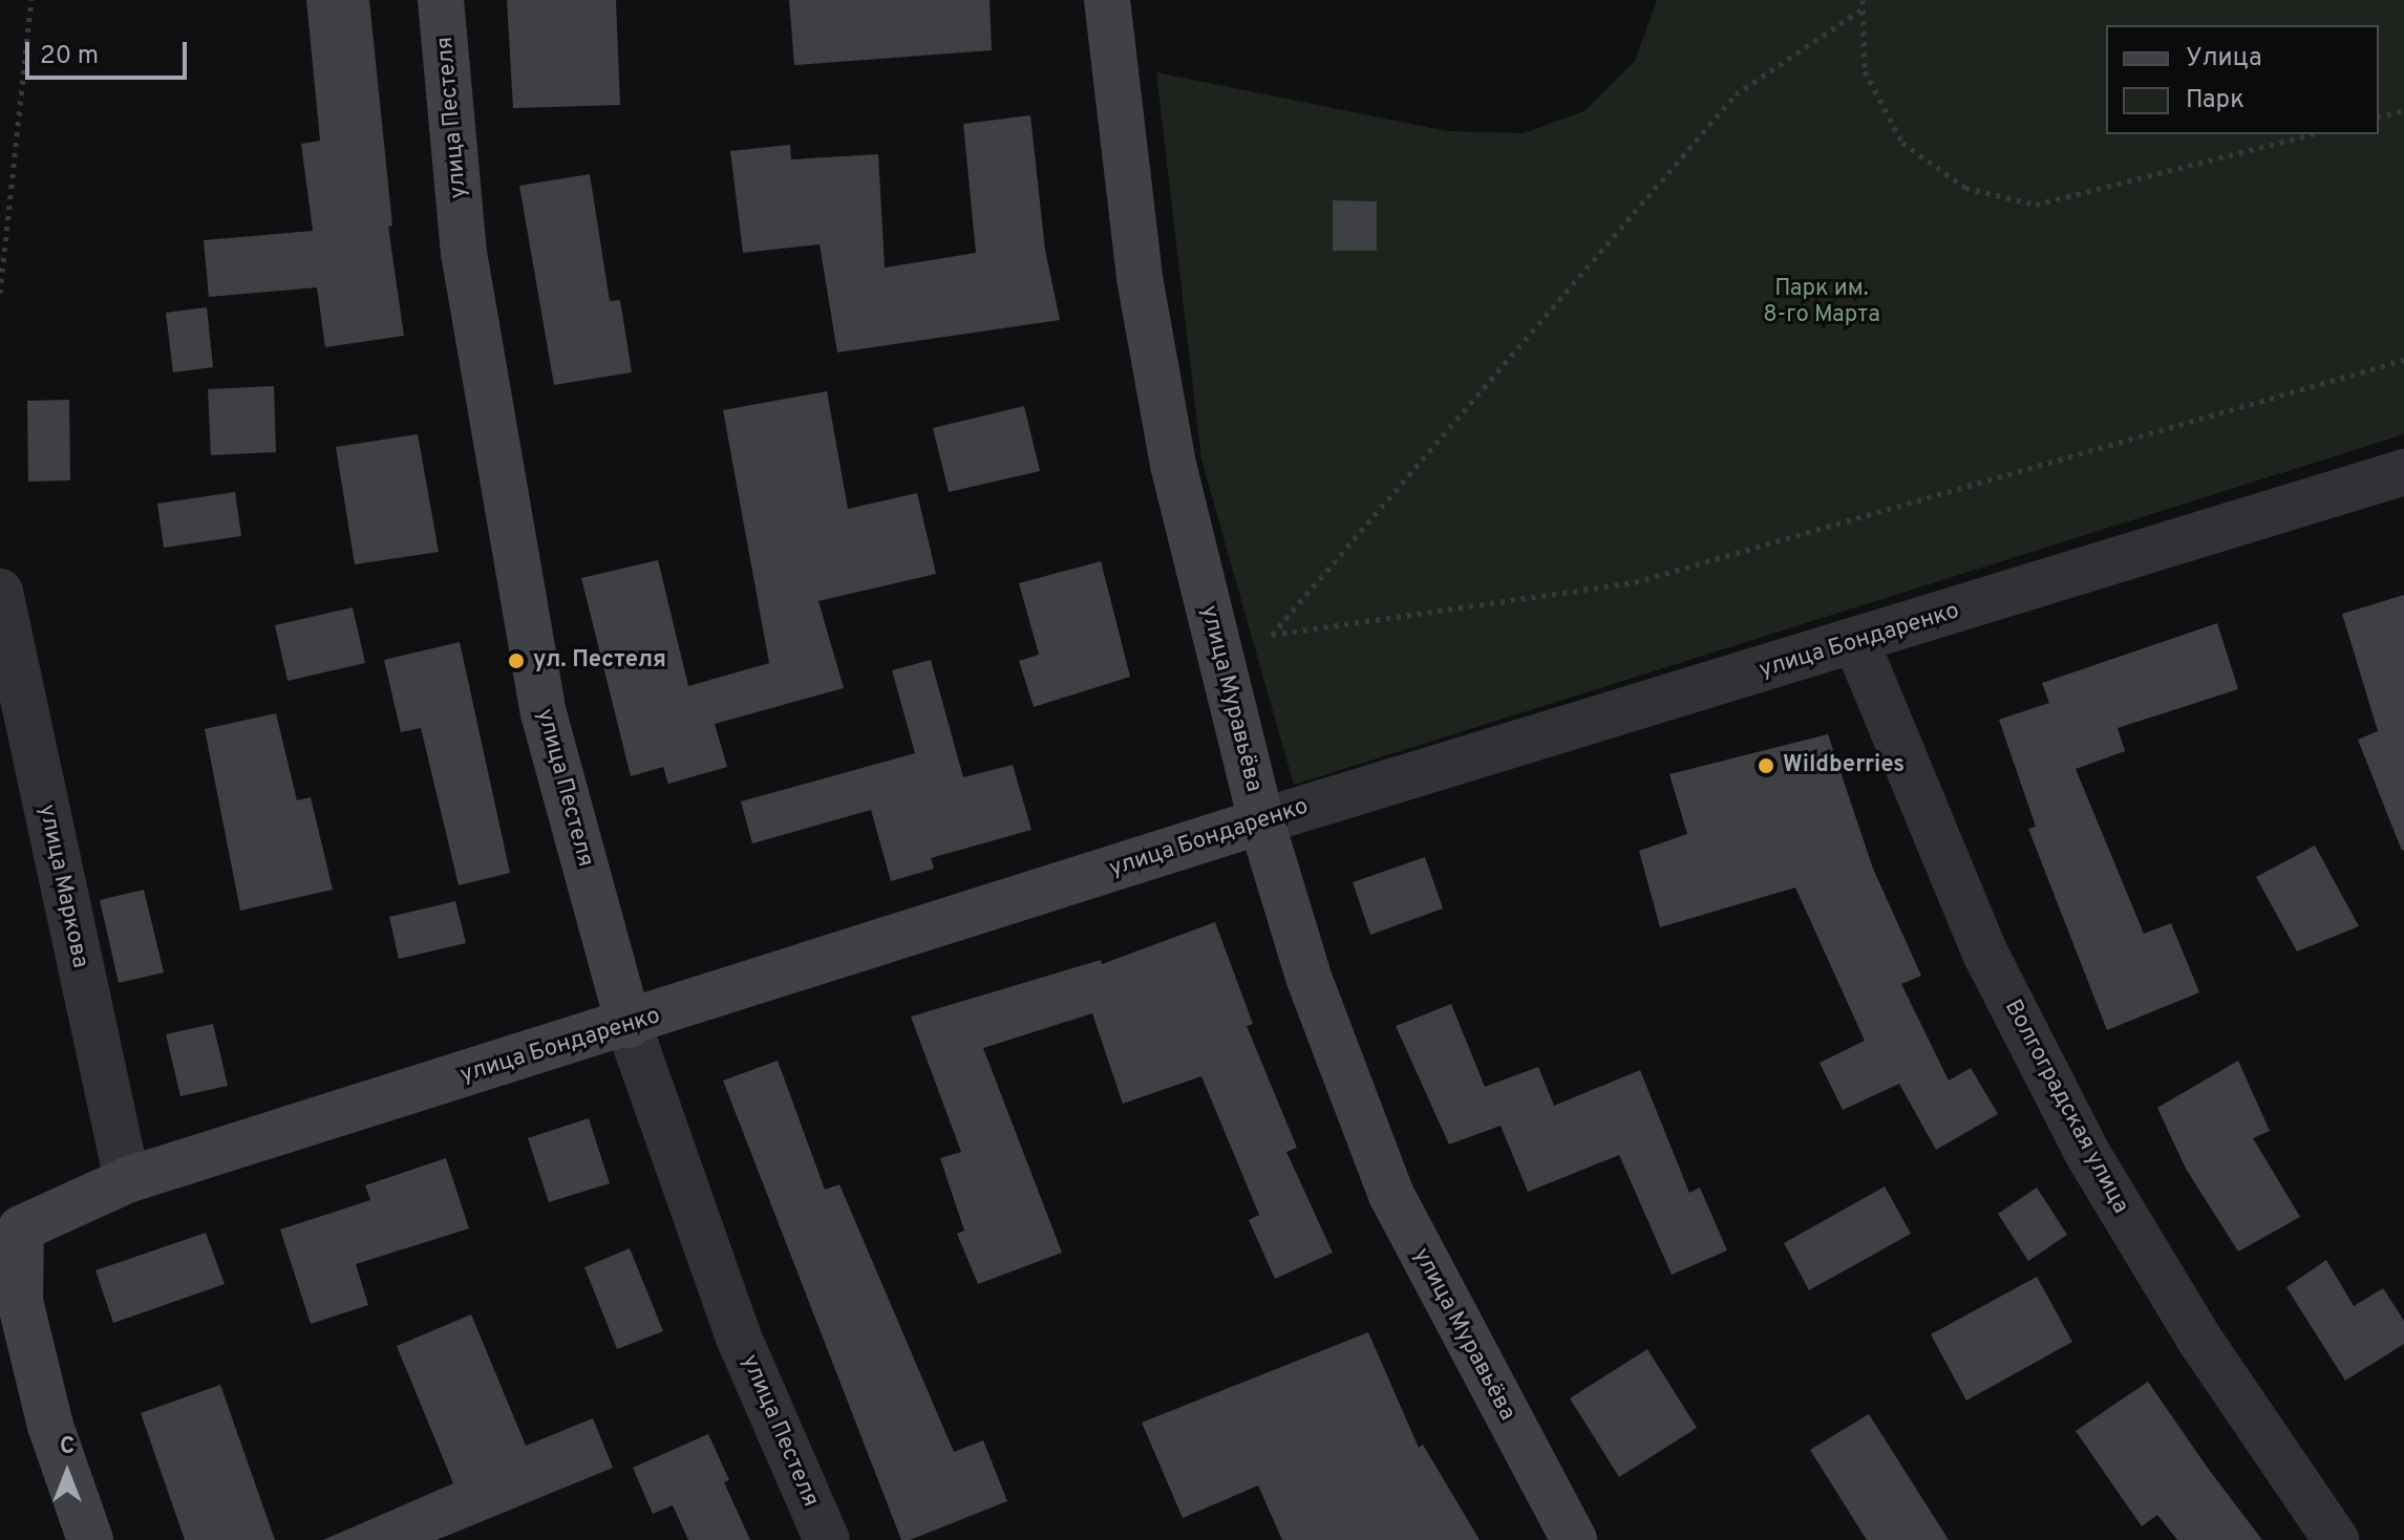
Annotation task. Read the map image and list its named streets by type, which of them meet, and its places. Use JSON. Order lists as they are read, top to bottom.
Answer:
{
  "streets": {
    "street": [
      "улица Пестеля",
      "улица Бондаренко",
      "улица Муравьёва",
      "улица Маркова",
      "Волгоградская улица"
    ]
  },
  "crossings": [
    ["улица Пестеля", "улица Бондаренко"],
    ["улица Бондаренко", "улица Муравьёва"],
    ["улица Бондаренко", "улица Маркова"],
    ["улица Бондаренко", "Волгоградская улица"]
  ],
  "parks": ["Парк им. 8-го Марта"],
  "places": ["ул. Пестеля", "Wildberries"],
  "legend": ["Улица", "Парк"],
  "scale_bar": "20 m",
  "north": "top"
}
